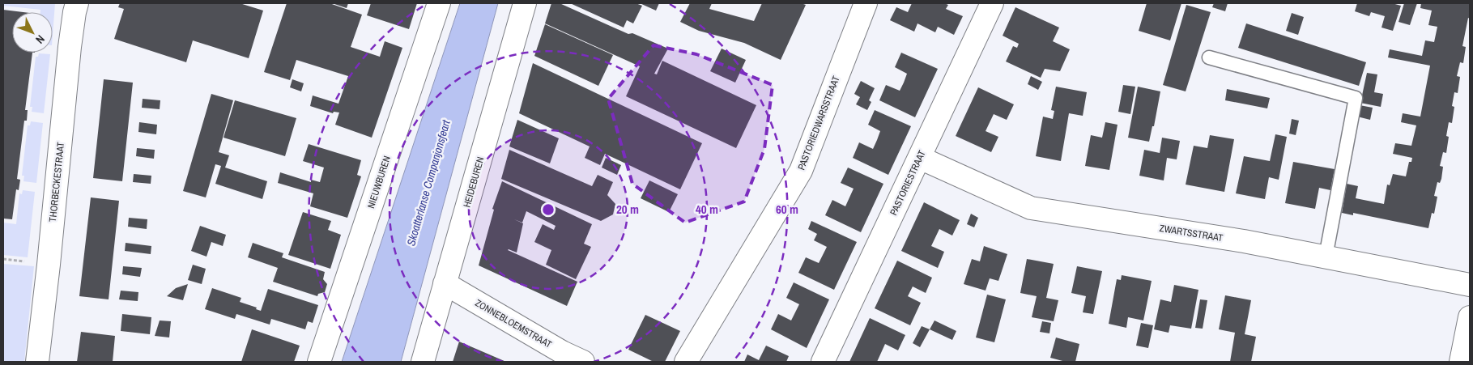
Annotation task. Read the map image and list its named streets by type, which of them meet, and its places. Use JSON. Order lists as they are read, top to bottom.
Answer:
{
  "streets": {
    "street": [
      "PASTORIEDWARSSTRAAT",
      "THORBECKESTRAAT",
      "NIEUWBUREN",
      "HEIDEBUREN",
      "PASTORIESTRAAT",
      "ZWARTSSTRAAT",
      "ZONNEBLOEMSTRAAT"
    ]
  },
  "crossings": [
    ["HEIDEBUREN", "ZONNEBLOEMSTRAAT"],
    ["PASTORIESTRAAT", "ZWARTSSTRAAT"]
  ],
  "water": ["Skoatterlanse Companjonsfeart"],
  "north": "bottom right",
  "rings": ["20 m", "40 m", "60 m"]
}
